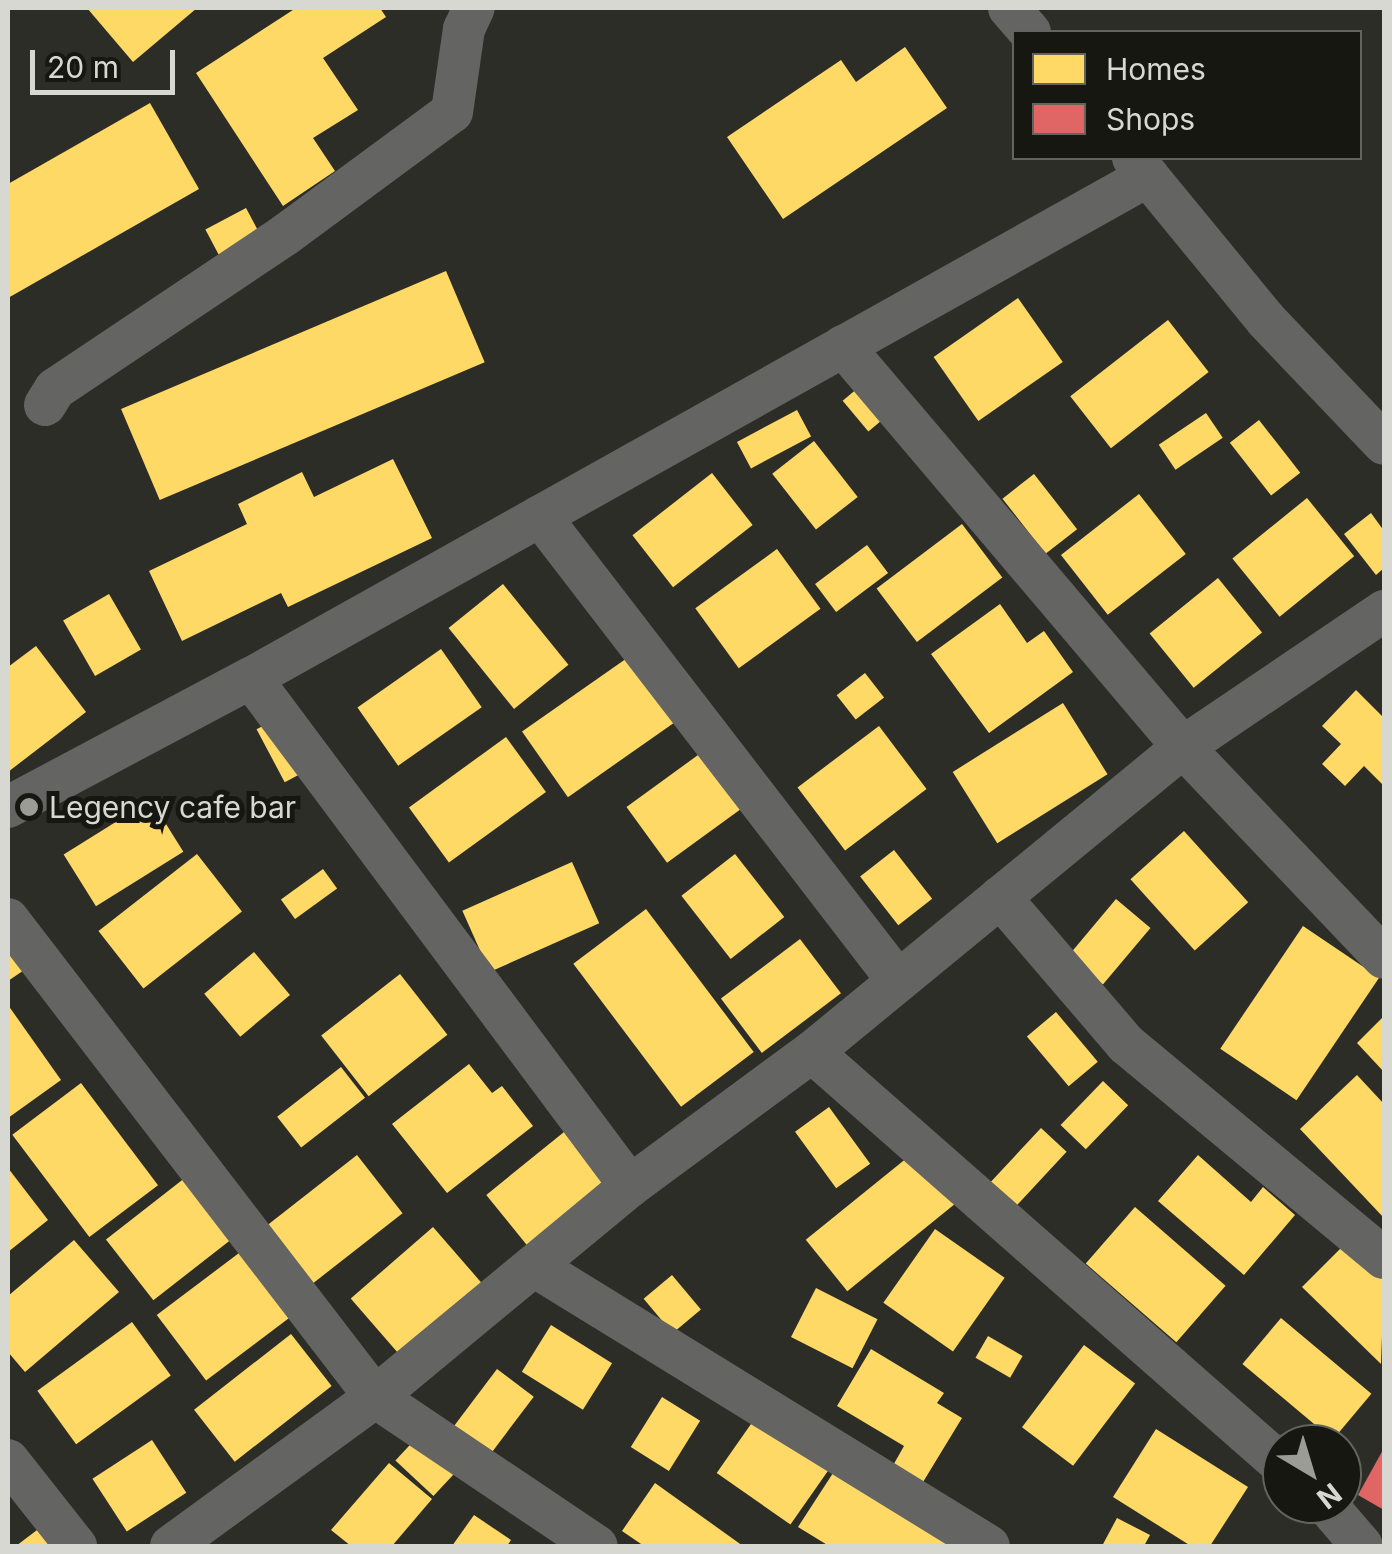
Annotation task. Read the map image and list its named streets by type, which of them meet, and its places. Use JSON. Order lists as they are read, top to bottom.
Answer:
{
  "places": ["Legency cafe bar"],
  "legend": ["Homes", "Shops"],
  "scale_bar": "20 m",
  "north": "bottom right"
}
